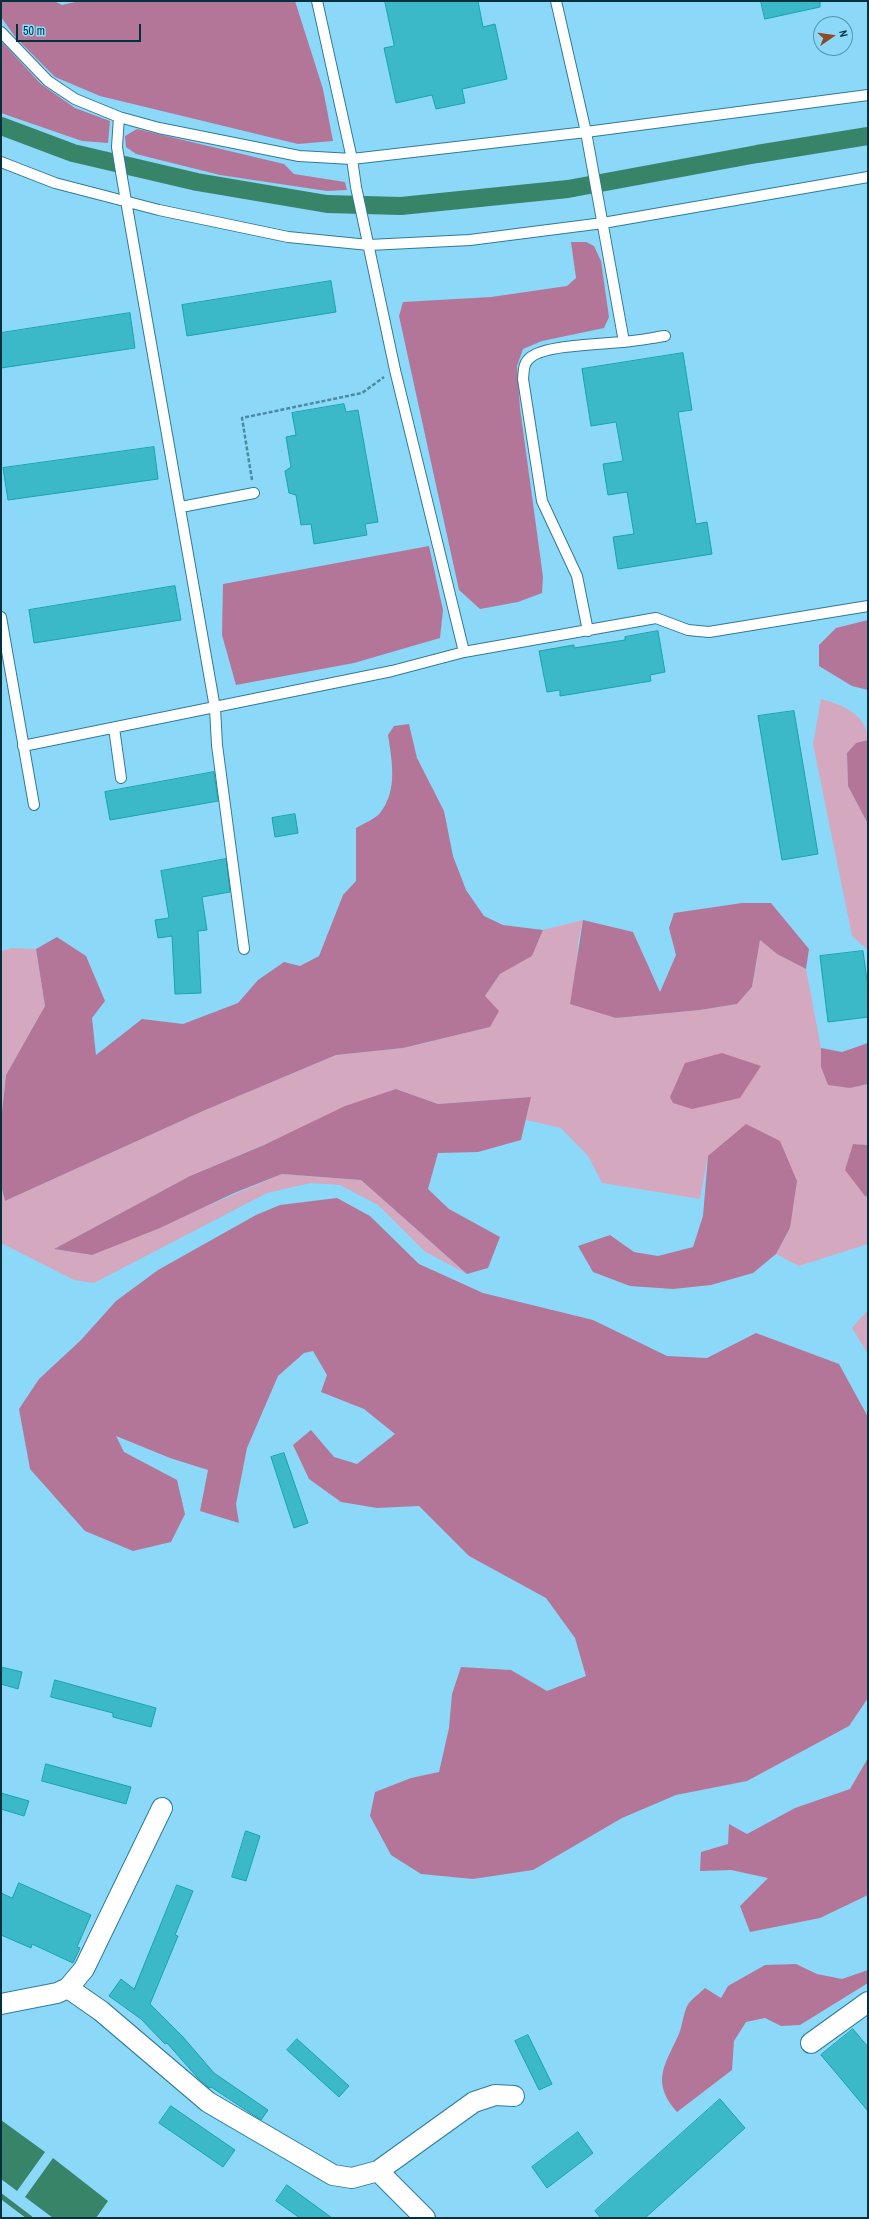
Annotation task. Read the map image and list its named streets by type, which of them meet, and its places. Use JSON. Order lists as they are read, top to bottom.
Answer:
{
  "scale_bar": "50 m",
  "north": "right"
}
